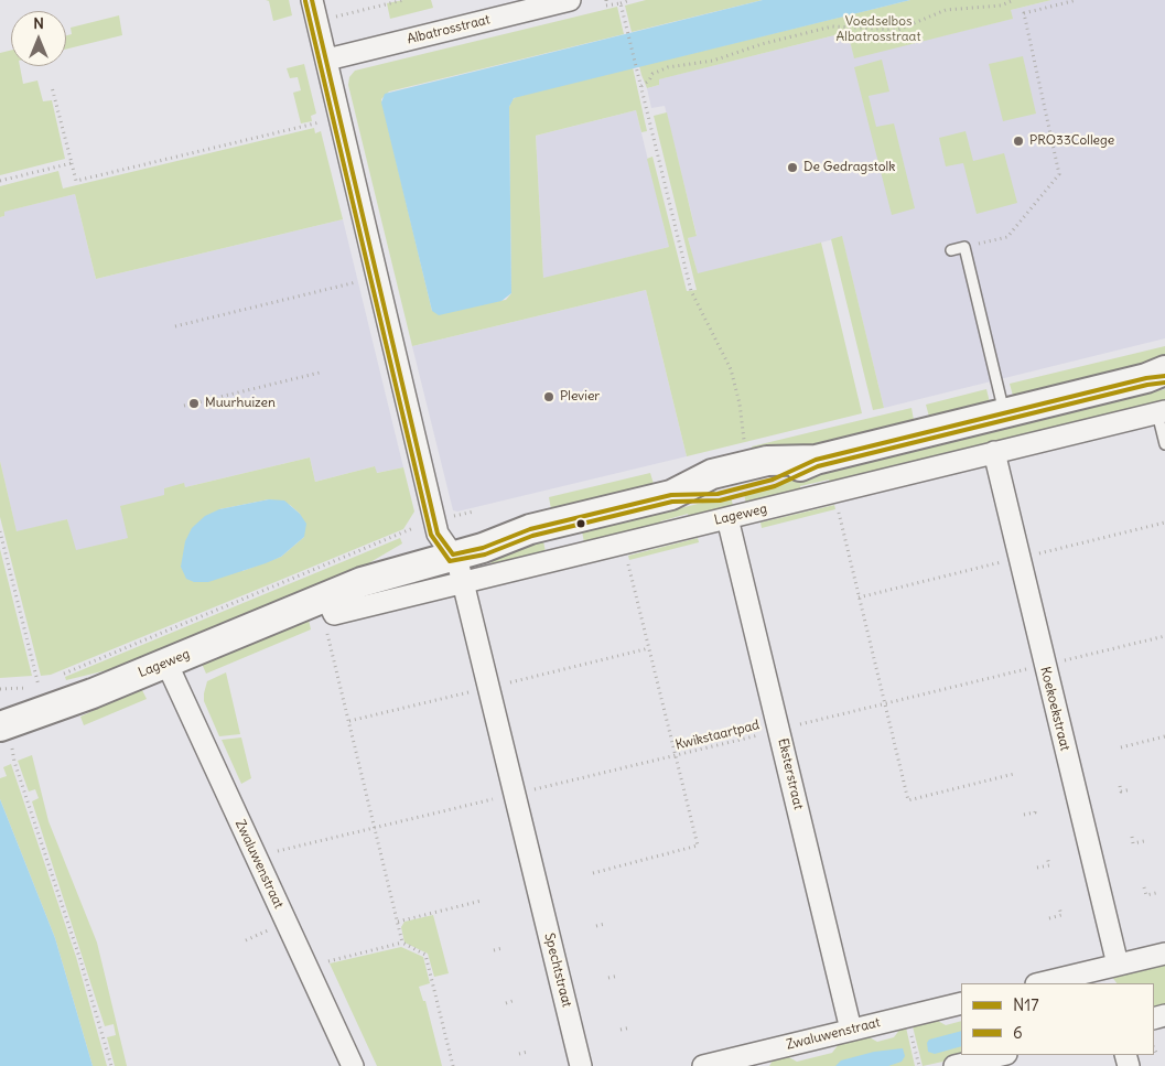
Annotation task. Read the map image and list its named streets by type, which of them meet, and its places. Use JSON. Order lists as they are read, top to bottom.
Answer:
{
  "streets": {
    "street": [
      "Albatrosstraat",
      "Lageweg",
      "Koekoekstraat",
      "Eksterstraat",
      "Zwaluwenstraat",
      "Spechtstraat"
    ],
    "path": ["Kwikstaartpad"]
  },
  "crossings": [
    ["Albatrosstraat", "Spechtstraat"],
    ["Lageweg", "Koekoekstraat"],
    ["Lageweg", "Eksterstraat"],
    ["Lageweg", "Zwaluwenstraat"],
    ["Lageweg", "Spechtstraat"],
    ["Koekoekstraat", "Kwikstaartpad"],
    ["Kwikstaartpad", "Eksterstraat"],
    ["Kwikstaartpad", "Spechtstraat"],
    ["Eksterstraat", "Zwaluwenstraat"]
  ],
  "parks": ["Voedselbos Albatrosstraat"],
  "places": [
    "PRO33College",
    "De Gedragstolk",
    "Plevier",
    "Muurhuizen"
  ],
  "lines": ["transit line N17", "transit line 6"],
  "legend": ["N17", "6"],
  "north": "top"
}
